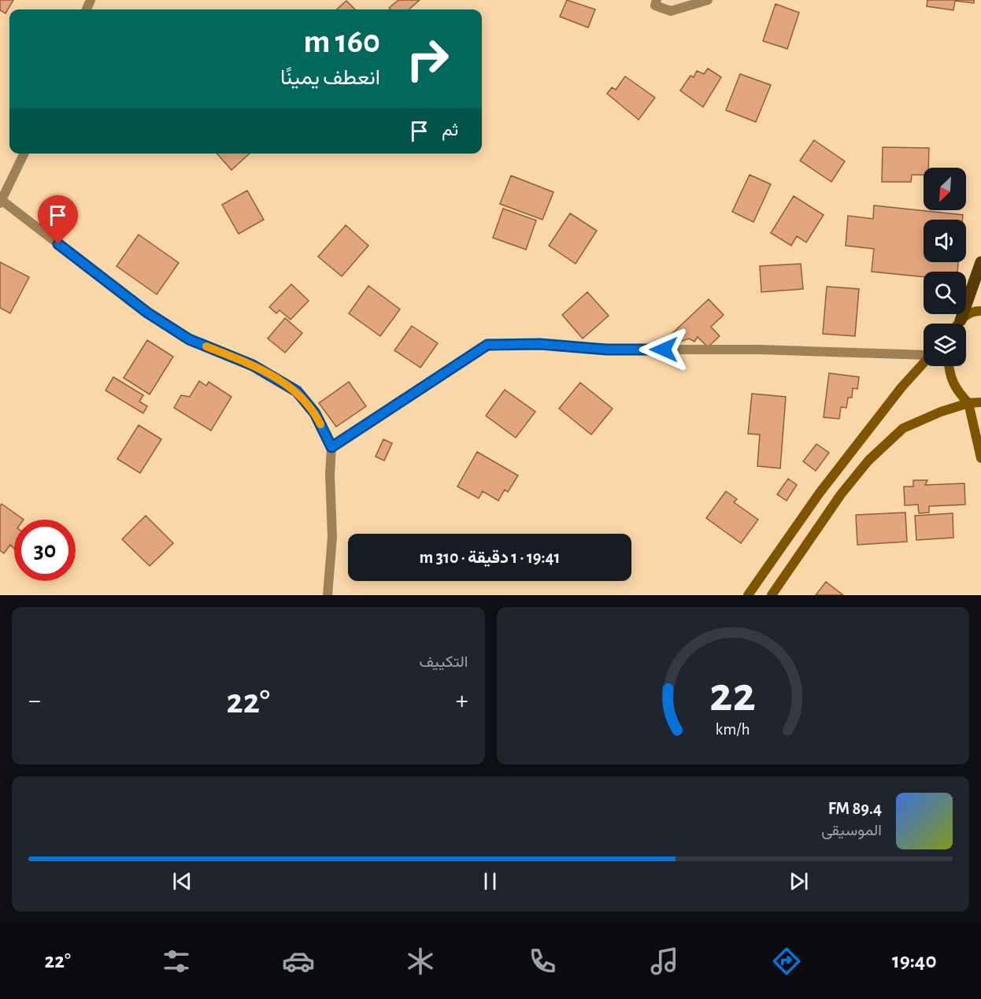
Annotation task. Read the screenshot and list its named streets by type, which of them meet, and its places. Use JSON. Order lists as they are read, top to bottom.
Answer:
{
  "north": "bottom left",
  "page": {
    "turn": ["160 m", "انعطف يمينًا"],
    "then": "ثم",
    "limit": "30",
    "trip": "19:41 · 1 دقيقة · 310 m",
    "tile": "التكييف",
    "heat": ["−", "22°", "+"],
    "song": ["89.4 FM", "الموسيقى"],
    "tabs": ["19:40", "22°"],
    "gauge": ["22", "km/h"]
  }
}
